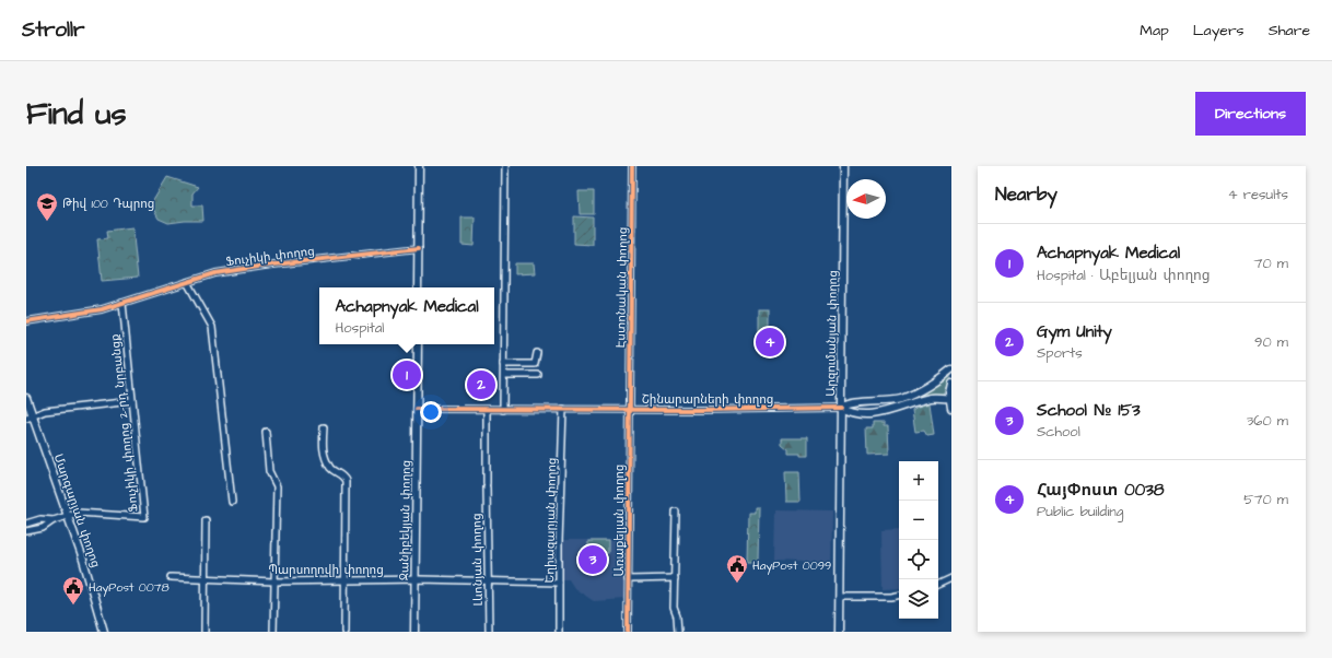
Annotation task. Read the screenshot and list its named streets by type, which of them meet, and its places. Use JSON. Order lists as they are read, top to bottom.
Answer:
{
  "streets": {
    "main road": [
      "Արզումանյան փողոց",
      "Շինարարների փողոց",
      "Մարգարյան փողոց",
      "Ջանիբեկյան փողոց"
    ],
    "street": [
      "Ֆուչիկի փողոց",
      "Էստոնական փողոց",
      "Ֆուչիկի փողոց 2-րդ նրբանցք",
      "Եղիազարյան փողոց",
      "Առաքելյան փողոց",
      "Լևոնյան փողոց",
      "Պարսողովի փողոց"
    ]
  },
  "crossings": [
    ["Ֆուչիկի փողոց", "Ֆուչիկի փողոց 2-րդ նրբանցք"],
    ["Էստոնական փողոց", "Շինարարների փողոց"],
    ["Էստոնական փողոց", "Առաքելյան փողոց"],
    ["Արզումանյան փողոց", "Շինարարների փողոց"],
    ["Շինարարների փողոց", "Ջանիբեկյան փողոց"],
    ["Շինարարների փողոց", "Եղիազարյան փողոց"],
    ["Շինարարների փողոց", "Առաքելյան փողոց"],
    ["Շինարարների փողոց", "Լևոնյան փողոց"],
    ["Ֆուչիկի փողոց 2-րդ նրբանցք", "Մարգարյան փողոց"],
    ["Ջանիբեկյան փողոց", "Պարսողովի փողոց"],
    ["Եղիազարյան փողոց", "Պարսողովի փողոց"],
    ["Լևոնյան փողոց", "Պարսողովի փողոց"]
  ],
  "places": {
    "school or university": ["Թիվ 100 Դպրոց"],
    "public building": ["HayPost 0099", "HayPost 0078"]
  },
  "north": "left",
  "page": {
    "header": "Strollr",
    "nav": ["Map", "Layers", "Share"],
    "buttons": "Directions",
    "title": "Find us",
    "heading": ["Nearby", "4 results"],
    "list": [
      {
        "mark": "1",
        "name": "Achapnyak Medical",
        "note": "Hospital · Աբելյան փողոց",
        "value": "70 m"
      },
      {
        "mark": "2",
        "name": "Gym Unity",
        "note": "Sports",
        "value": "90 m"
      },
      {
        "mark": "3",
        "name": "School № 153",
        "note": "School",
        "value": "360 m"
      },
      {
        "mark": "4",
        "name": "ՀայՓոստ 0038",
        "note": "Public building",
        "value": "570 m"
      }
    ],
    "popup": ["Achapnyak Medical", "Hospital"],
    "pins": [
      "4",
      "1",
      "2",
      "3"
    ],
    "map_buttons": ["+", "−"]
  }
}
